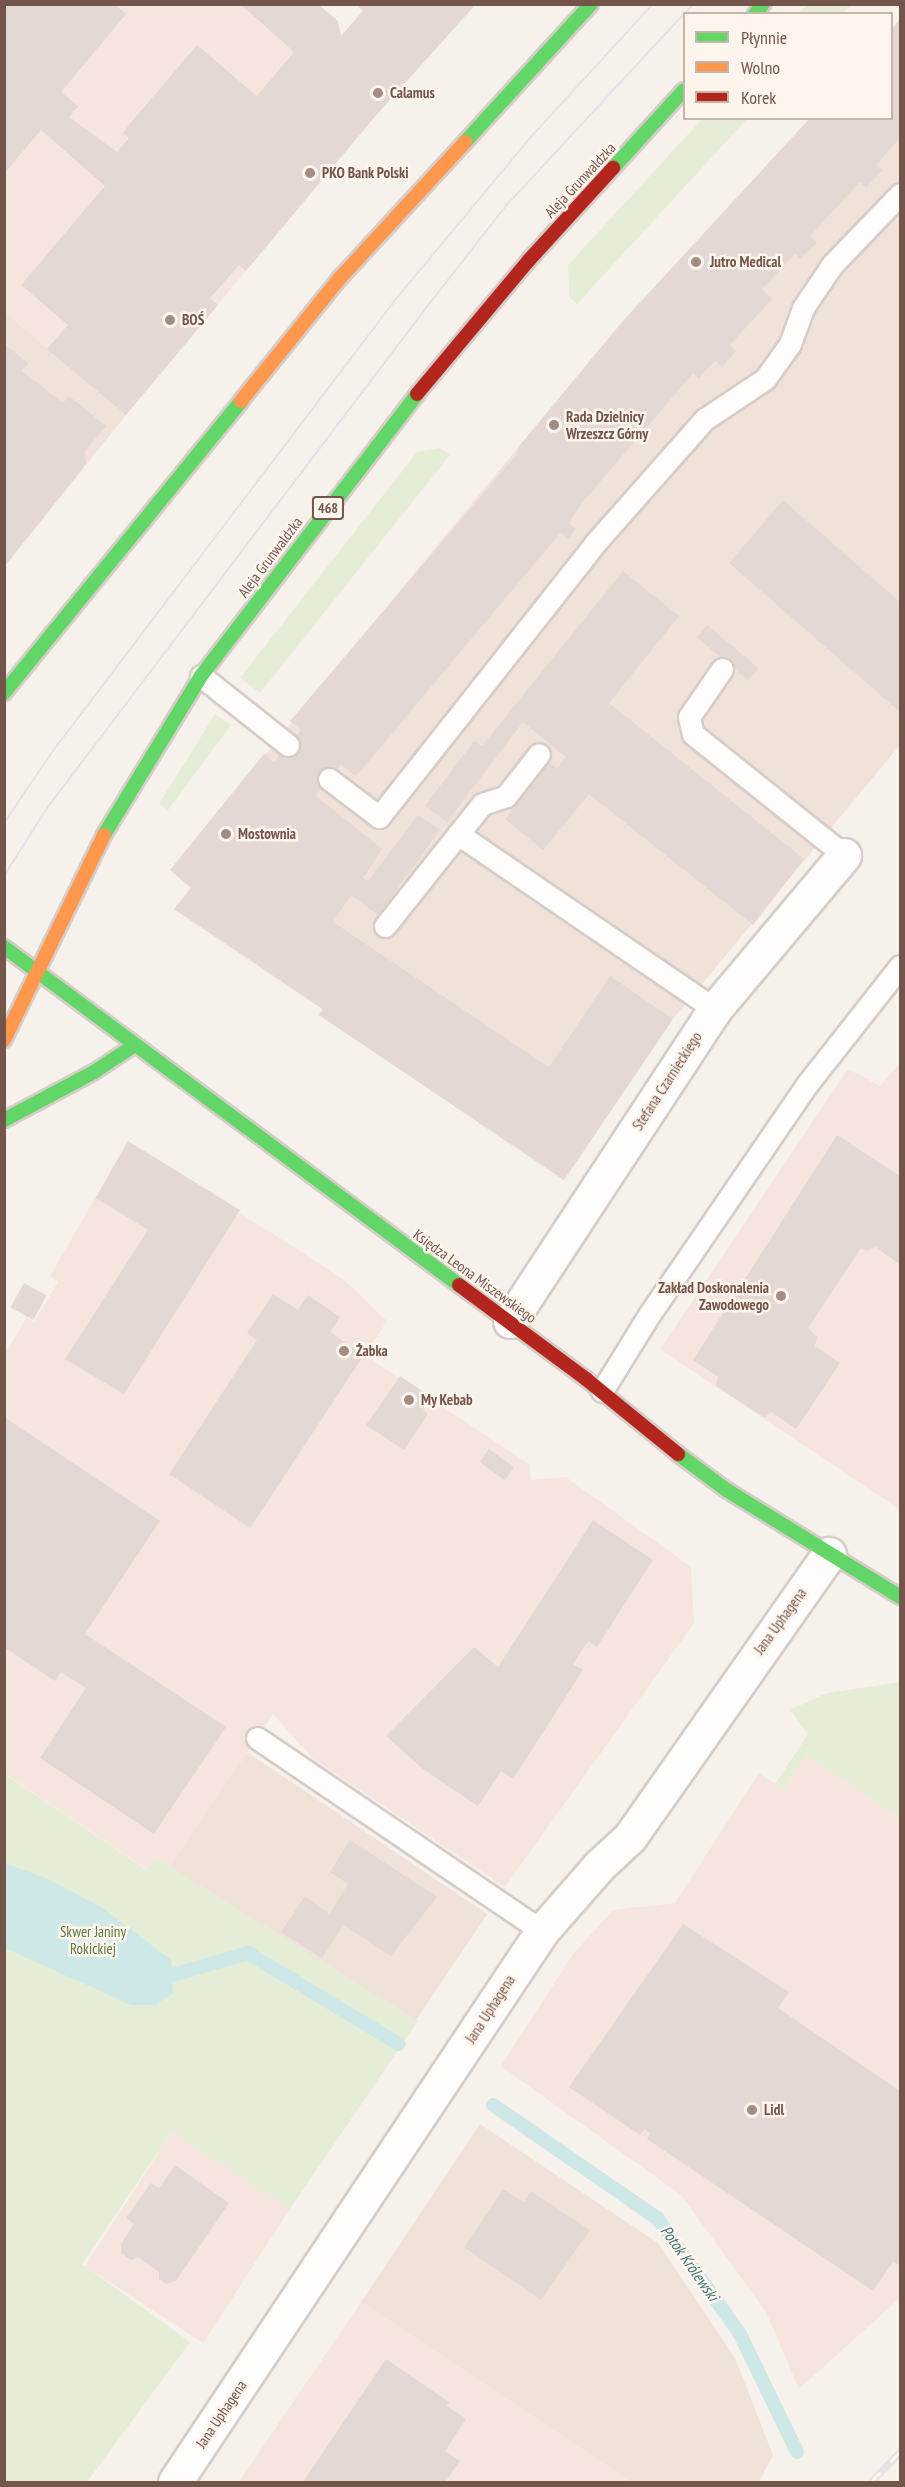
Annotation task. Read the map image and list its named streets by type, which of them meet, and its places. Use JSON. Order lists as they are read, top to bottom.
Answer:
{
  "streets": {
    "main road": ["Aleja Grunwaldzka", "468", "Księdza Leona Miszewskiego"],
    "street": ["Stefana Czarnieckiego", "Jana Uphagena"]
  },
  "crossings": [
    ["Aleja Grunwaldzka", "Księdza Leona Miszewskiego"],
    ["Stefana Czarnieckiego", "Księdza Leona Miszewskiego"],
    ["Księdza Leona Miszewskiego", "Jana Uphagena"]
  ],
  "water": ["Potok Królewski"],
  "parks": ["Skwer Janiny Rokickiej"],
  "places": [
    "Calamus",
    "PKO Bank Polski",
    "Jutro Medical",
    "BOŚ",
    "Rada Dzielnicy Wrzeszcz Górny",
    "Mostownia",
    "Zakład Doskonalenia Zawodowego",
    "Żabka",
    "My Kebab",
    "Lidl"
  ],
  "legend": ["Płynnie", "Wolno", "Korek"]
}
